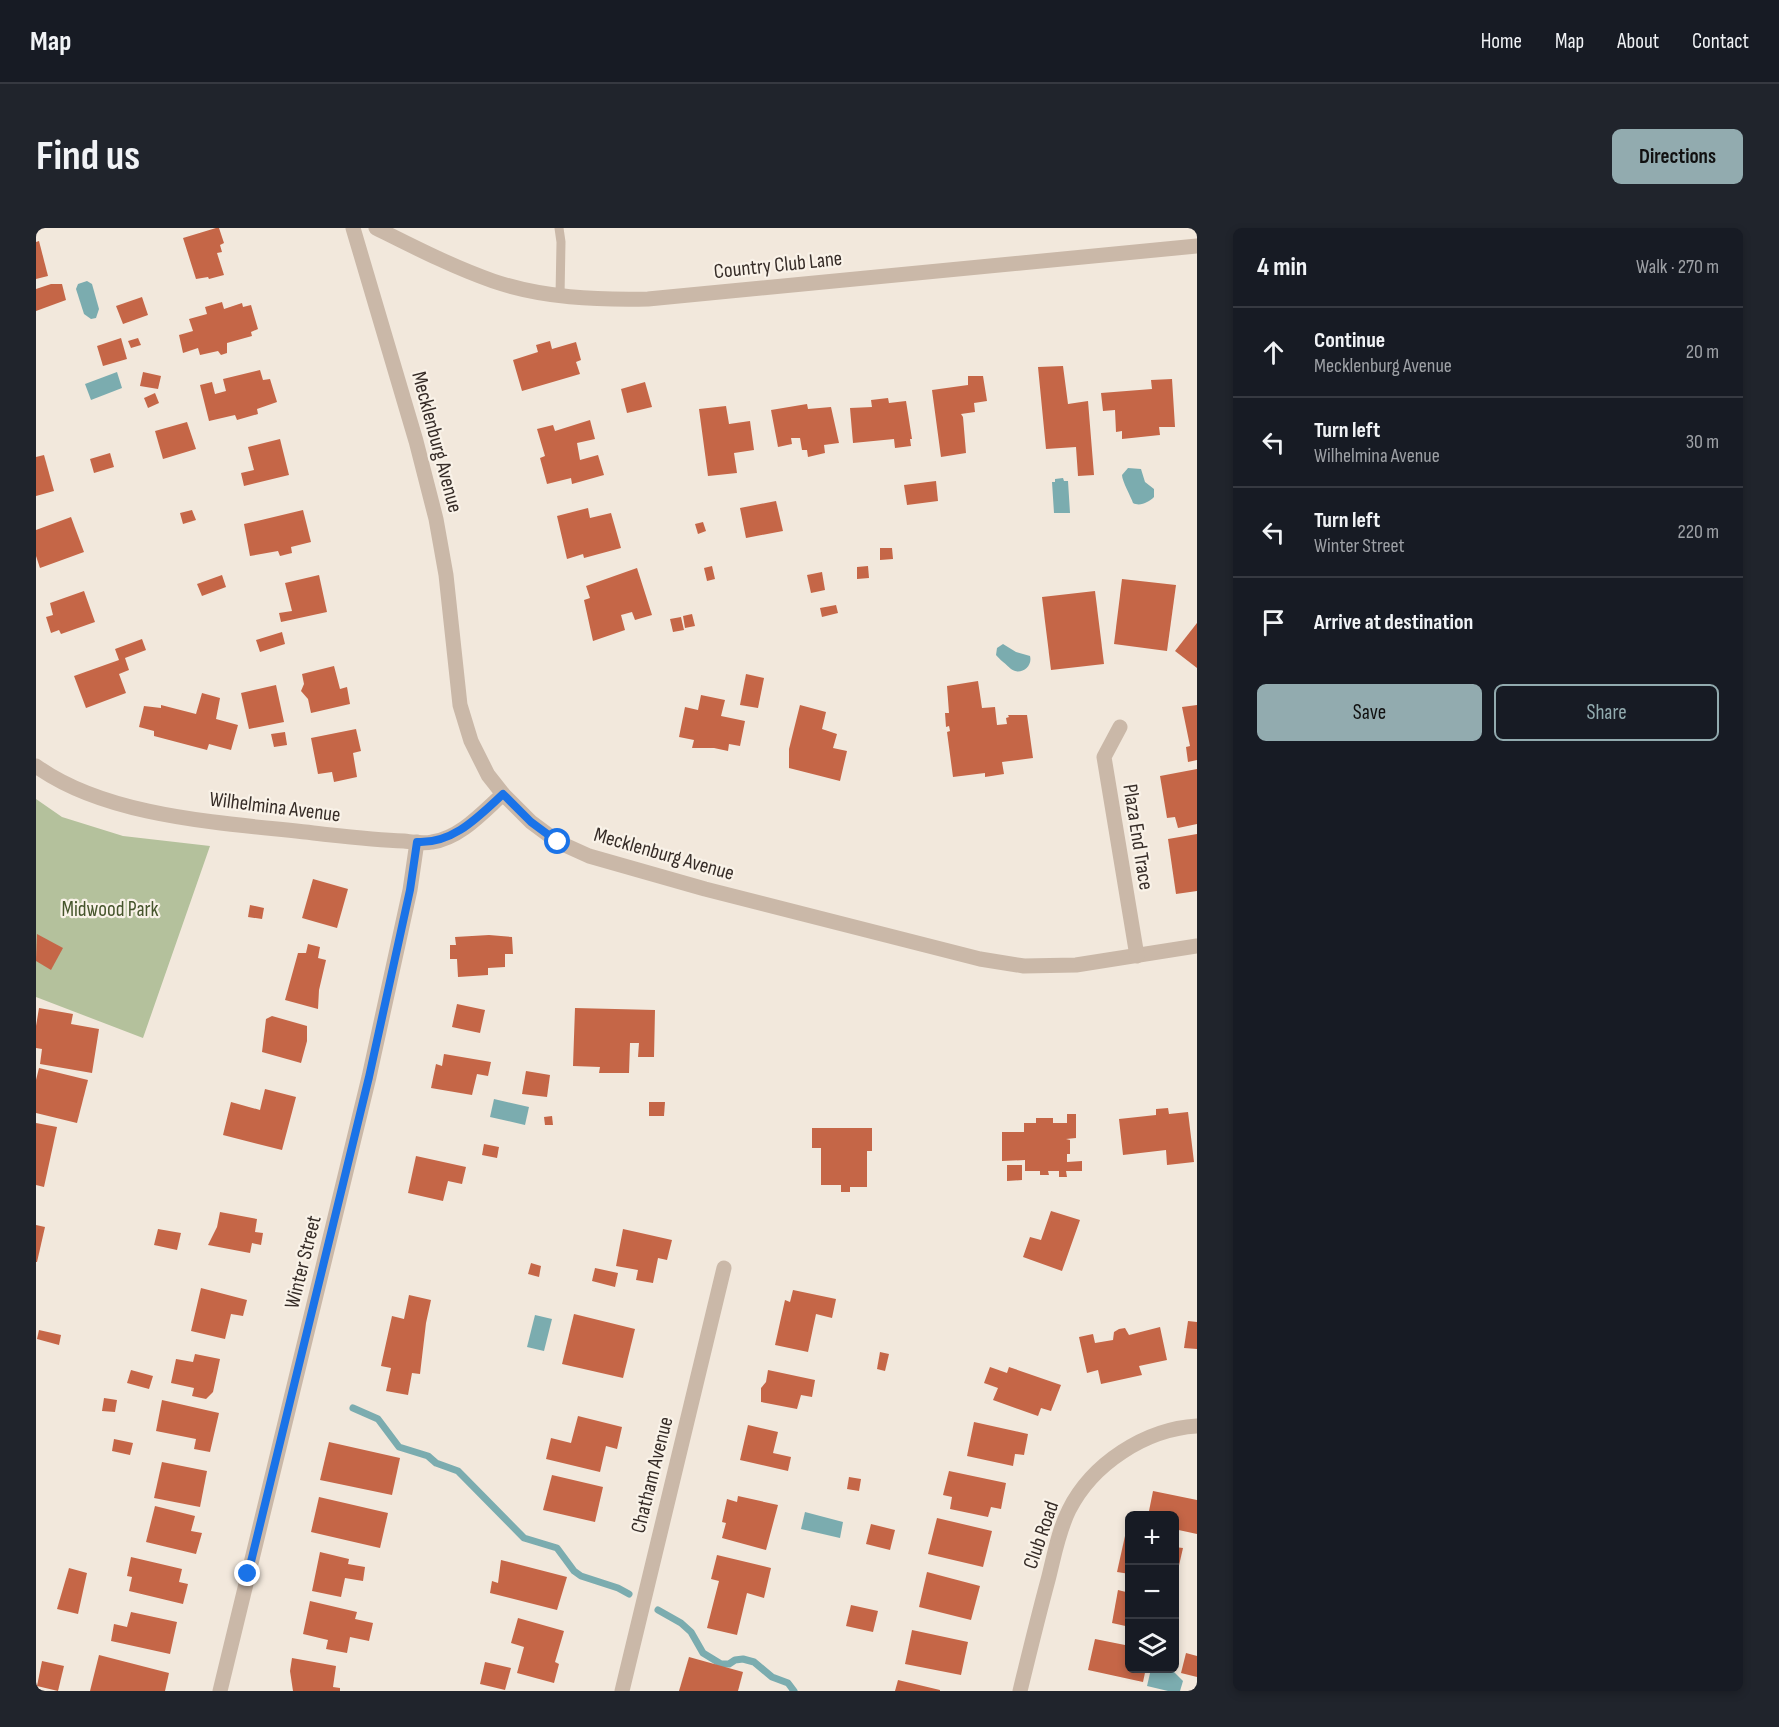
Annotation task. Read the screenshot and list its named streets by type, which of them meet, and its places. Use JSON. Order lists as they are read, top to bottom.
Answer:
{
  "streets": {
    "street": [
      "Country Club Lane",
      "Mecklenburg Avenue",
      "Wilhelmina Avenue",
      "Plaza End Trace",
      "Winter Street",
      "Chatham Avenue",
      "Club Road"
    ]
  },
  "crossings": [
    ["Mecklenburg Avenue", "Wilhelmina Avenue"],
    ["Mecklenburg Avenue", "Plaza End Trace"],
    ["Wilhelmina Avenue", "Winter Street"]
  ],
  "parks": ["Midwood Park"],
  "page": {
    "header": "Map",
    "nav": [
      "Home",
      "Map",
      "About",
      "Contact"
    ],
    "buttons": [
      "Directions",
      ["Save", "Share"]
    ],
    "title": "Find us",
    "heading": ["4 min", "Walk · 270 m"],
    "list": [
      ["Continue", "Mecklenburg Avenue", "20 m"],
      ["Turn left", "Wilhelmina Avenue", "30 m"],
      ["Turn left", "Winter Street", "220 m"],
      "Arrive at destination"
    ],
    "map_buttons": ["+", "−"]
  }
}
